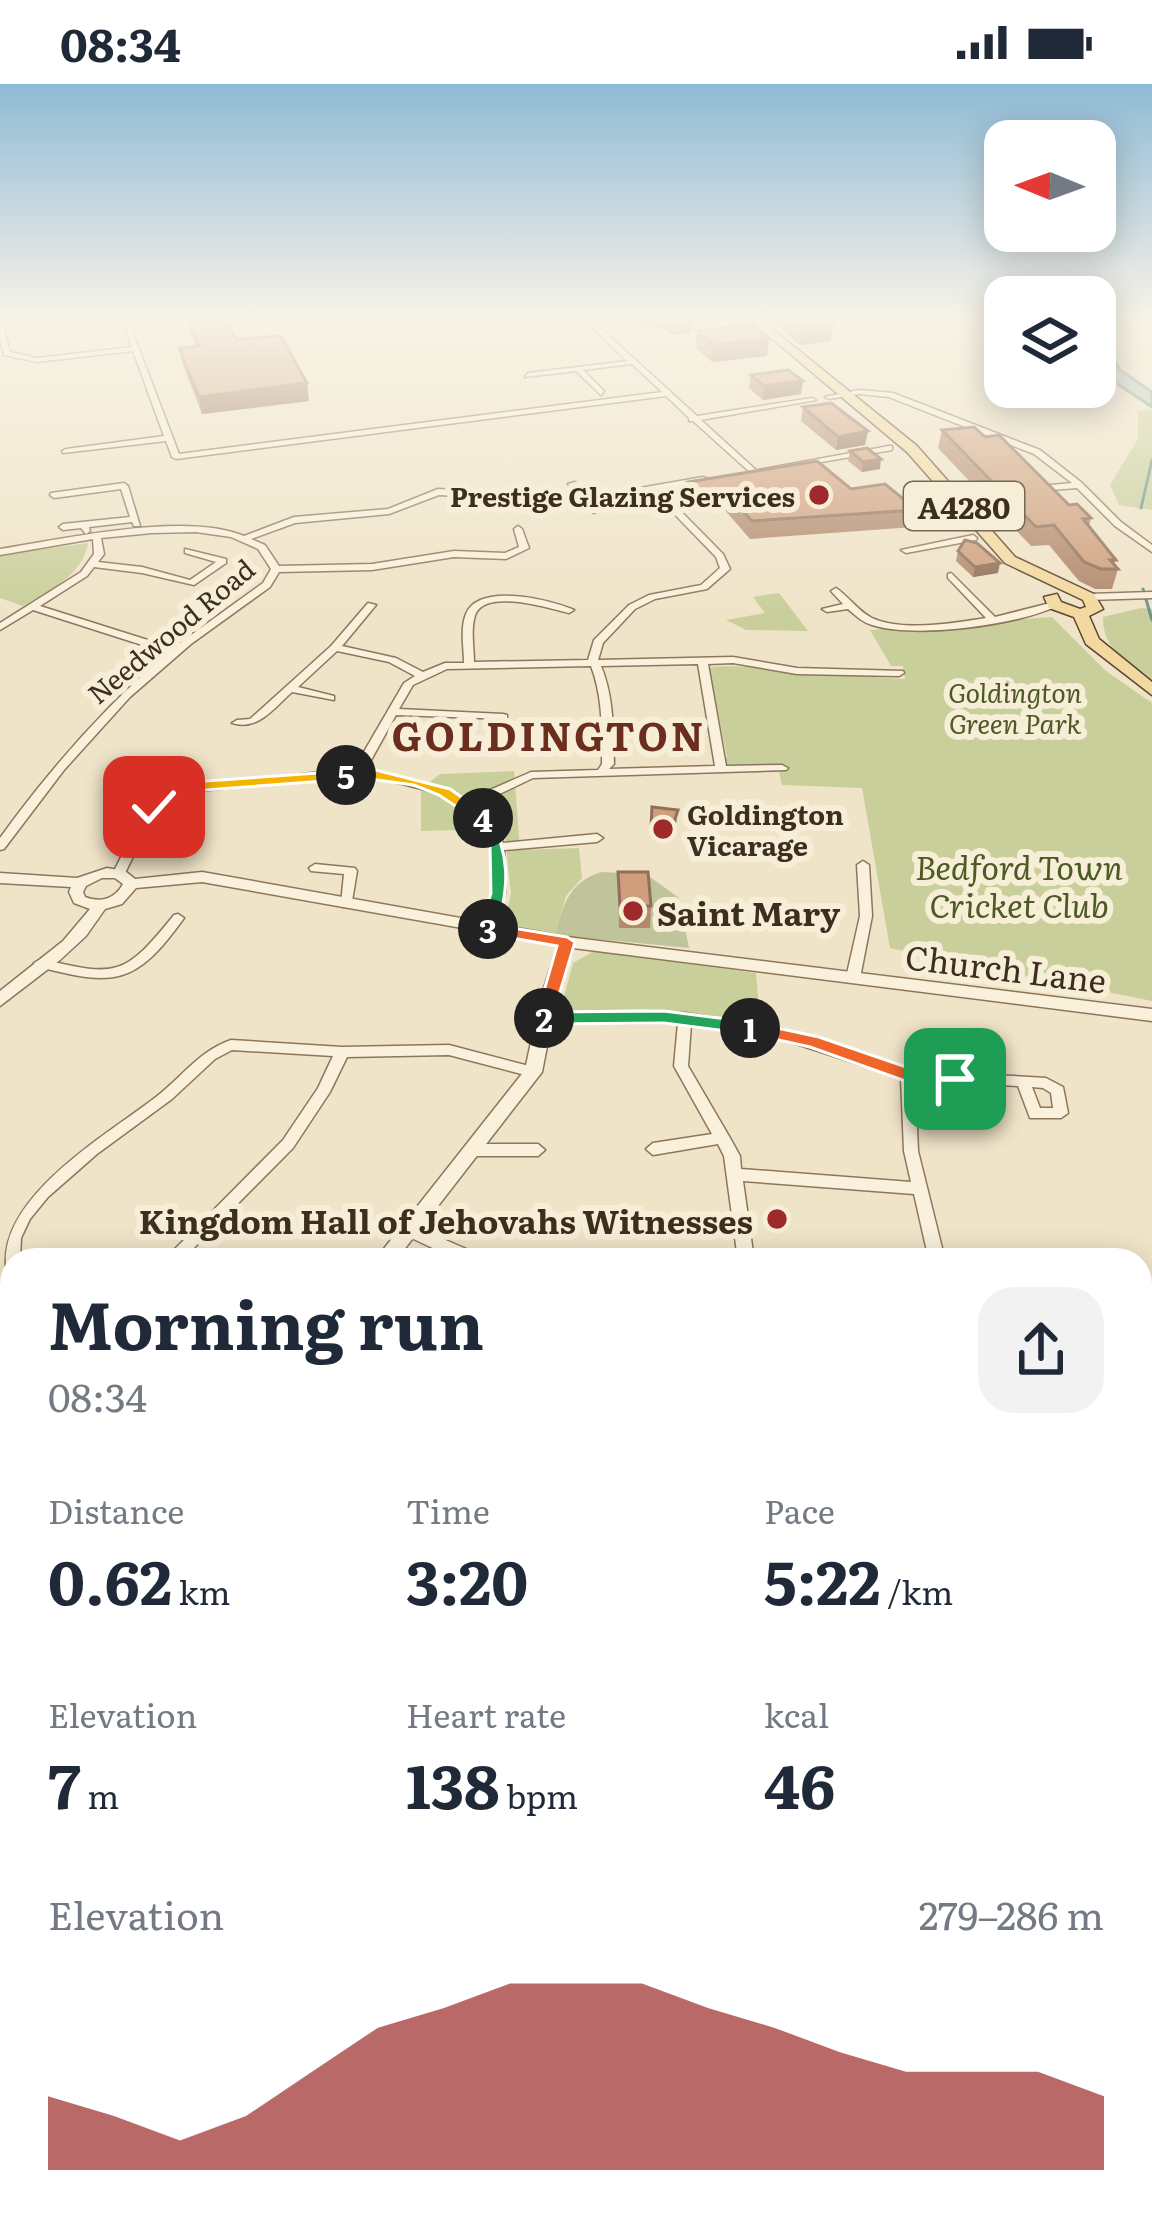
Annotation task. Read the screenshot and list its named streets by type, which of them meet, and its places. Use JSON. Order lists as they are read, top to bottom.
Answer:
{
  "streets": {
    "main road": ["A4280"],
    "street": ["Needwood Road", "Church Lane"]
  },
  "districts": ["GOLDINGTON"],
  "parks": ["Goldington Green Park", "Bedford Town Cricket Club"],
  "places": [
    "Prestige Glazing Services",
    "Goldington Vicarage",
    "Saint Mary",
    "Kingdom Hall of Jehovahs Witnesses"
  ],
  "north": "left",
  "page": {
    "status": "08:34",
    "pins": [
      "5",
      "4",
      "3",
      "2",
      "1"
    ],
    "heading": ["Morning run", "08:34"],
    "stats": [
      ["Distance", "0.62 km"],
      ["Time", "3:20"],
      ["Pace", "5:22 /km"],
      ["Elevation", "7 m"],
      ["Heart rate", "138 bpm"],
      ["kcal", "46"]
    ],
    "chart": ["Elevation", "279–286 m"]
  }
}
